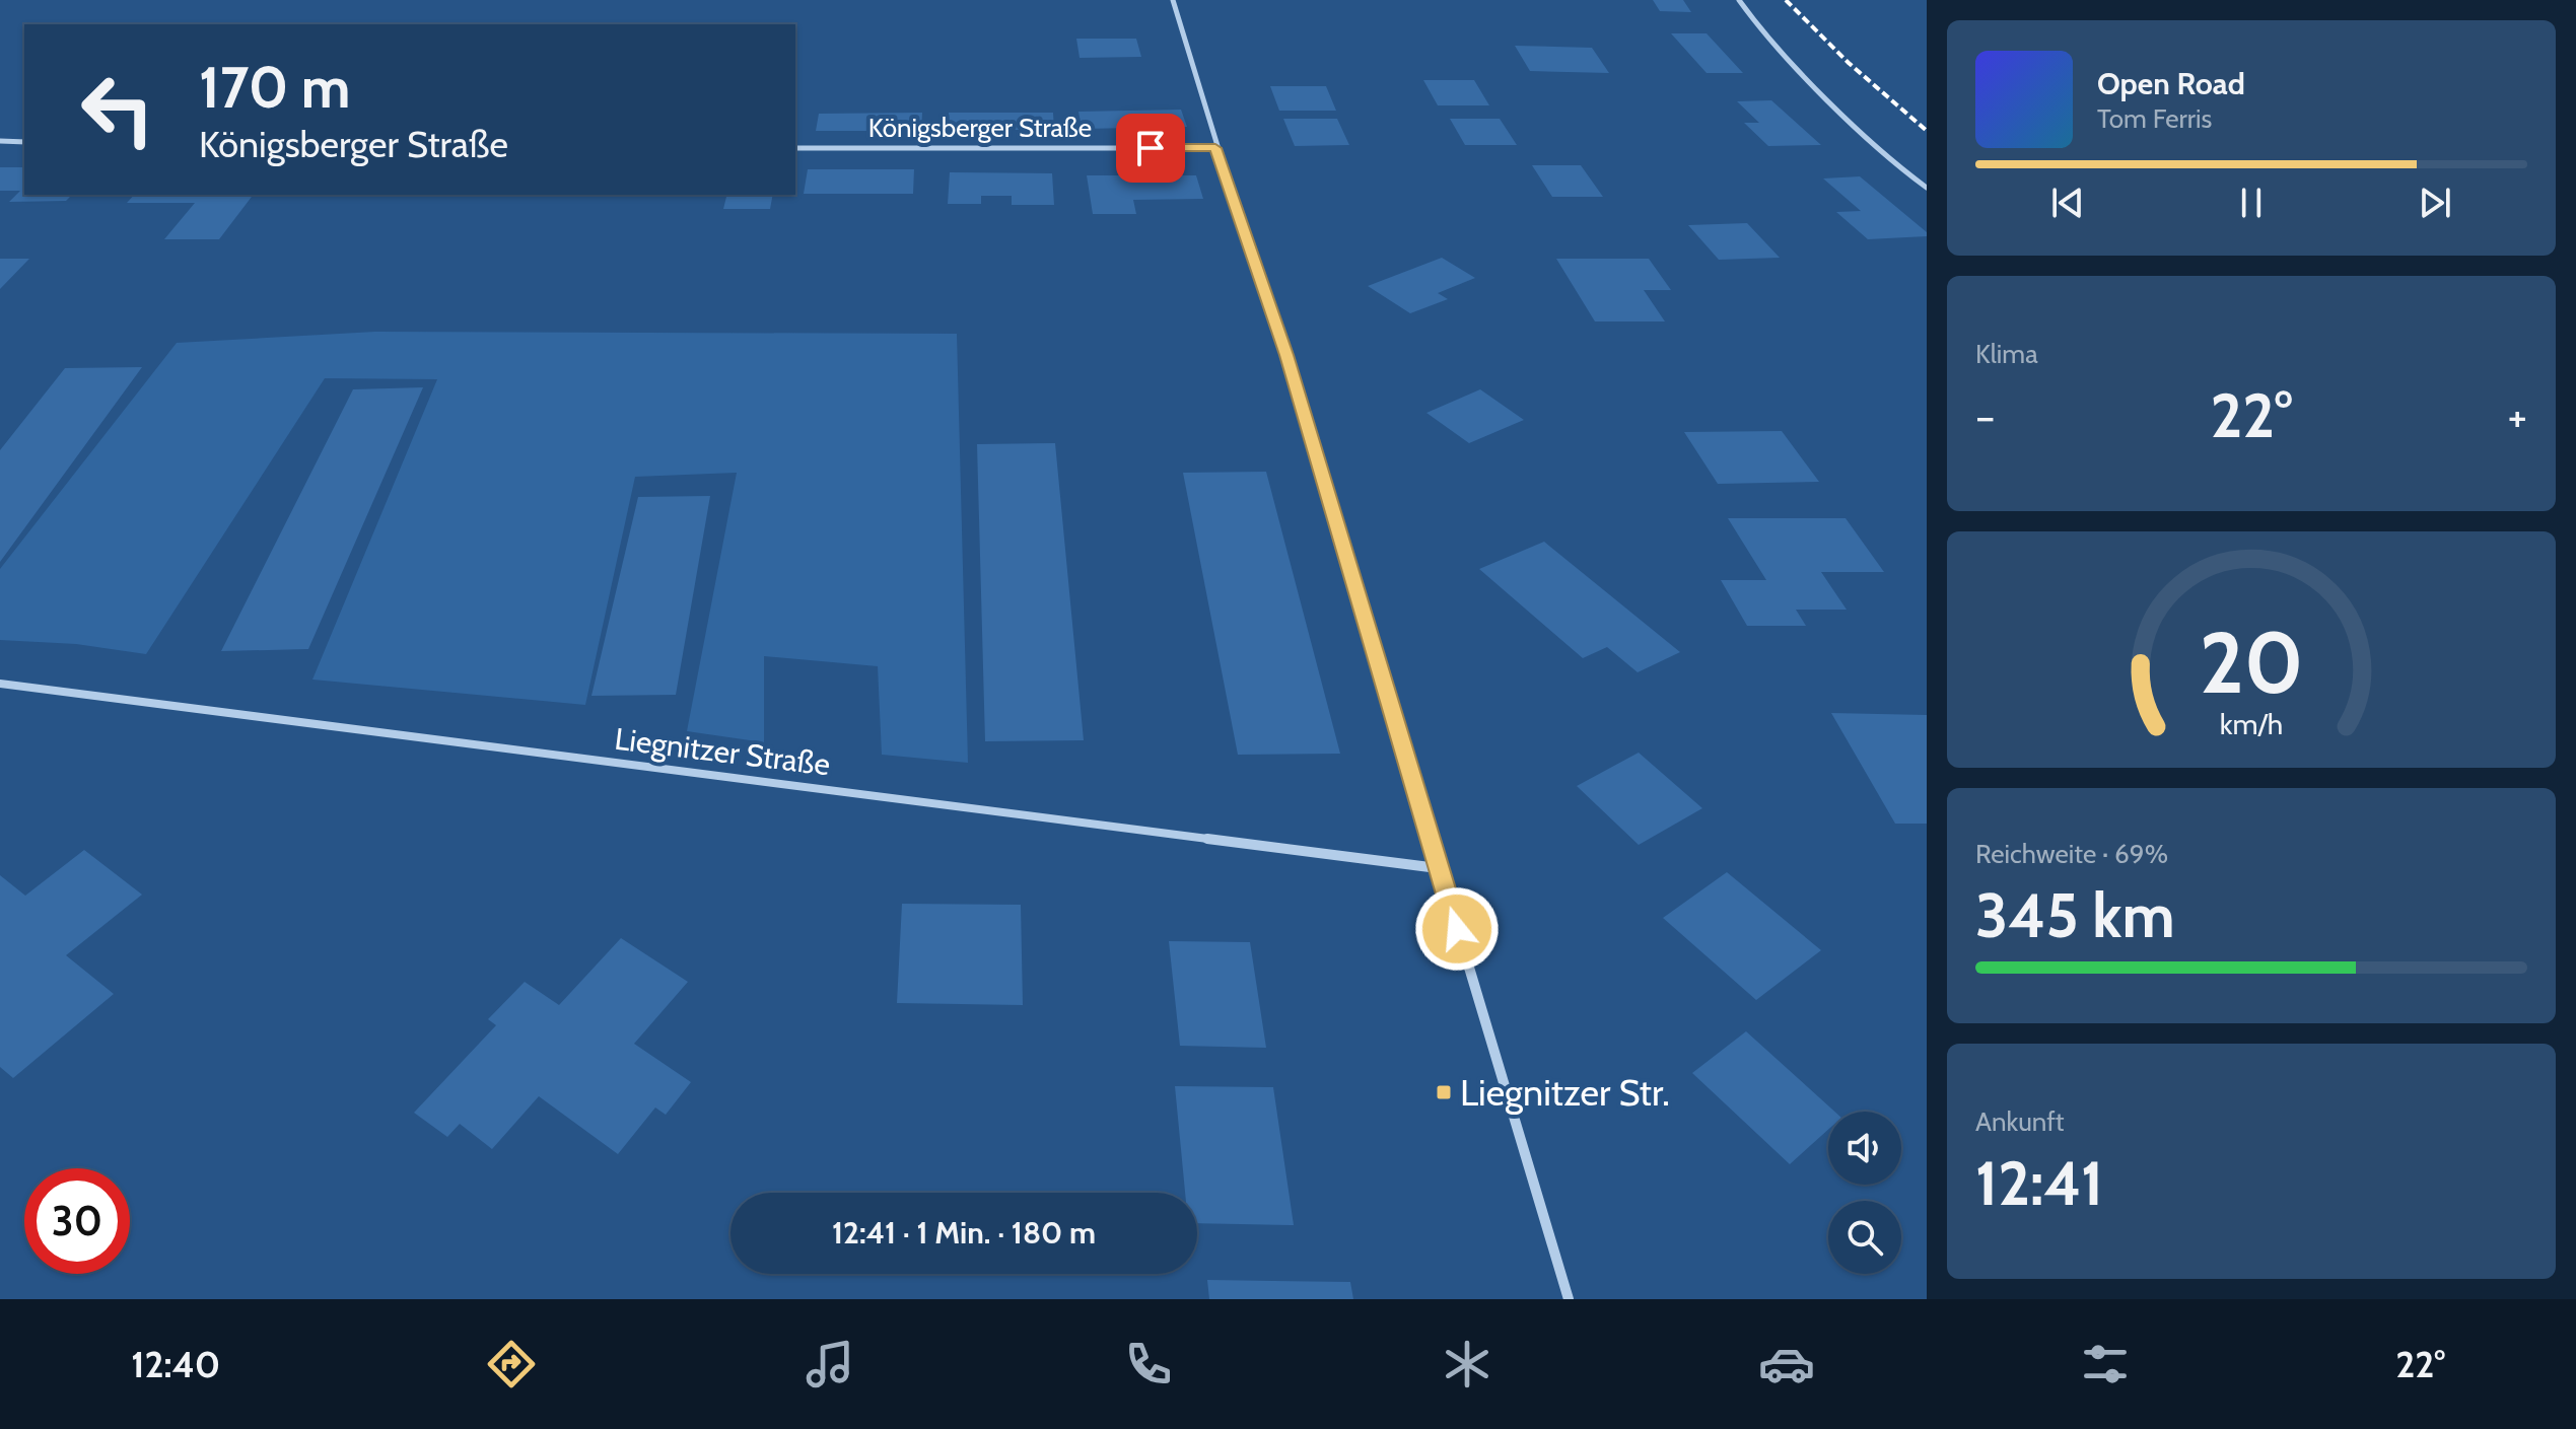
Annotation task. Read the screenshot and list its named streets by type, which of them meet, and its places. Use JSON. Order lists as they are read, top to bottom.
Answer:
{
  "streets": {
    "street": ["Königsberger Straße", "Liegnitzer Straße"]
  },
  "places": {
    "transit": ["Liegnitzer Str."]
  },
  "page": {
    "turn": ["170 m", "Königsberger Straße"],
    "song": ["Open Road", "Tom Ferris"],
    "tile": [
      "Klima",
      ["Reichweite · 69%", "345 km"],
      ["Ankunft", "12:41"]
    ],
    "heat": ["−", "22°", "+"],
    "limit": "30",
    "trip": "12:41 · 1 Min. · 180 m",
    "tabs": ["12:40", "22°"],
    "gauge": ["20", "km/h"]
  }
}
